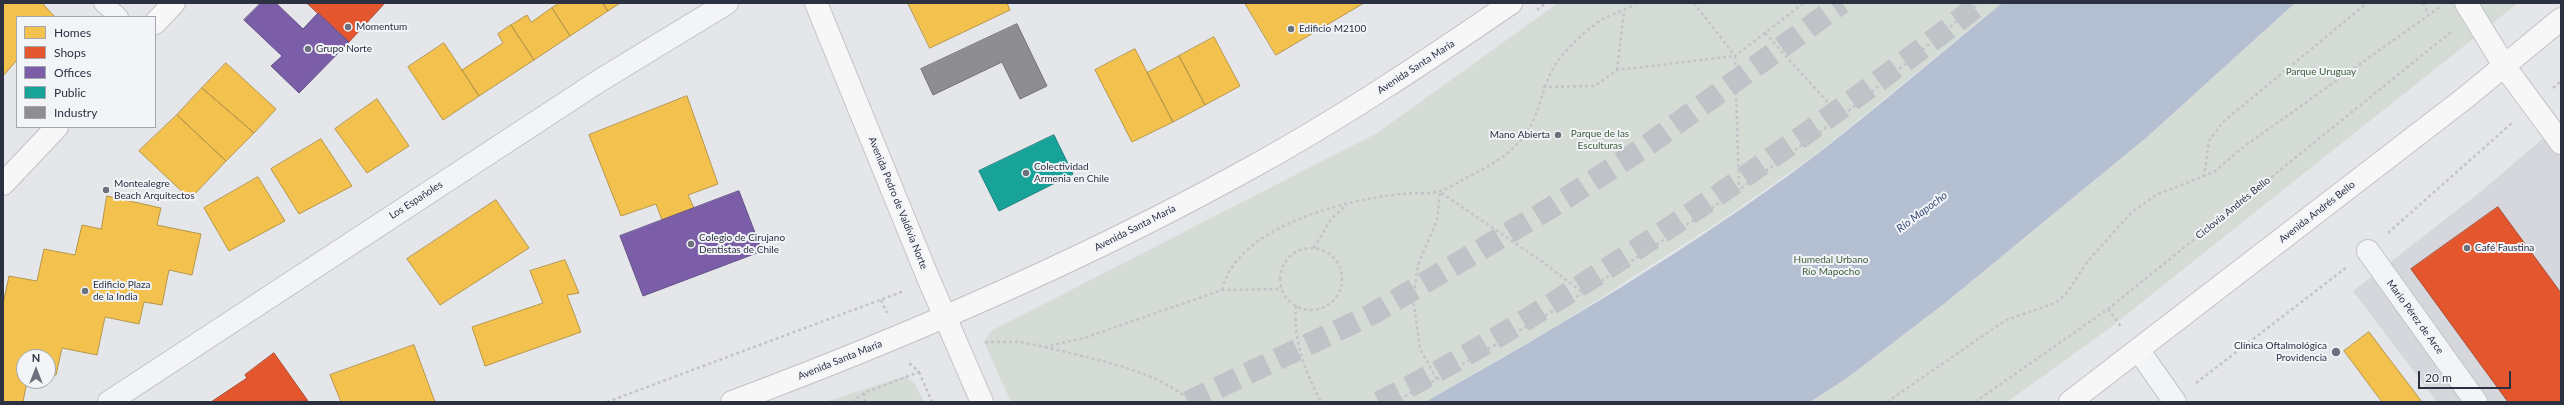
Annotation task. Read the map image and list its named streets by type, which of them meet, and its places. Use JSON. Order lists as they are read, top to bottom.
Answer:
{
  "streets": {
    "main road": ["Avenida Santa María", "Avenida Pedro de Valdivia Norte", "Avenida Andrés Bello"],
    "street": ["Los Españoles", "Mario Pérez de Arce"],
    "path": ["Ciclovía Andrés Bello"]
  },
  "crossings": [
    ["Avenida Santa María", "Avenida Pedro de Valdivia Norte"]
  ],
  "water": ["Río Mapocho"],
  "parks": ["Parque Uruguay", "Parque de las Esculturas", "Humedal Urbano Río Mapocho"],
  "places": [
    "Momentum",
    "Edificio M2100",
    "Grupo Norte",
    "Mano Abierta",
    "Colectividad Armenia en Chile",
    "Montealegre Beach Arquitectos",
    "Colegio de Cirujano Dentistas de Chile",
    "Café Faustina",
    "Edificio Plaza de la India",
    "Clínica Oftalmológica Providencia"
  ],
  "legend": [
    "Homes",
    "Shops",
    "Offices",
    "Public",
    "Industry"
  ],
  "scale_bar": "20 m",
  "north": "top"
}
